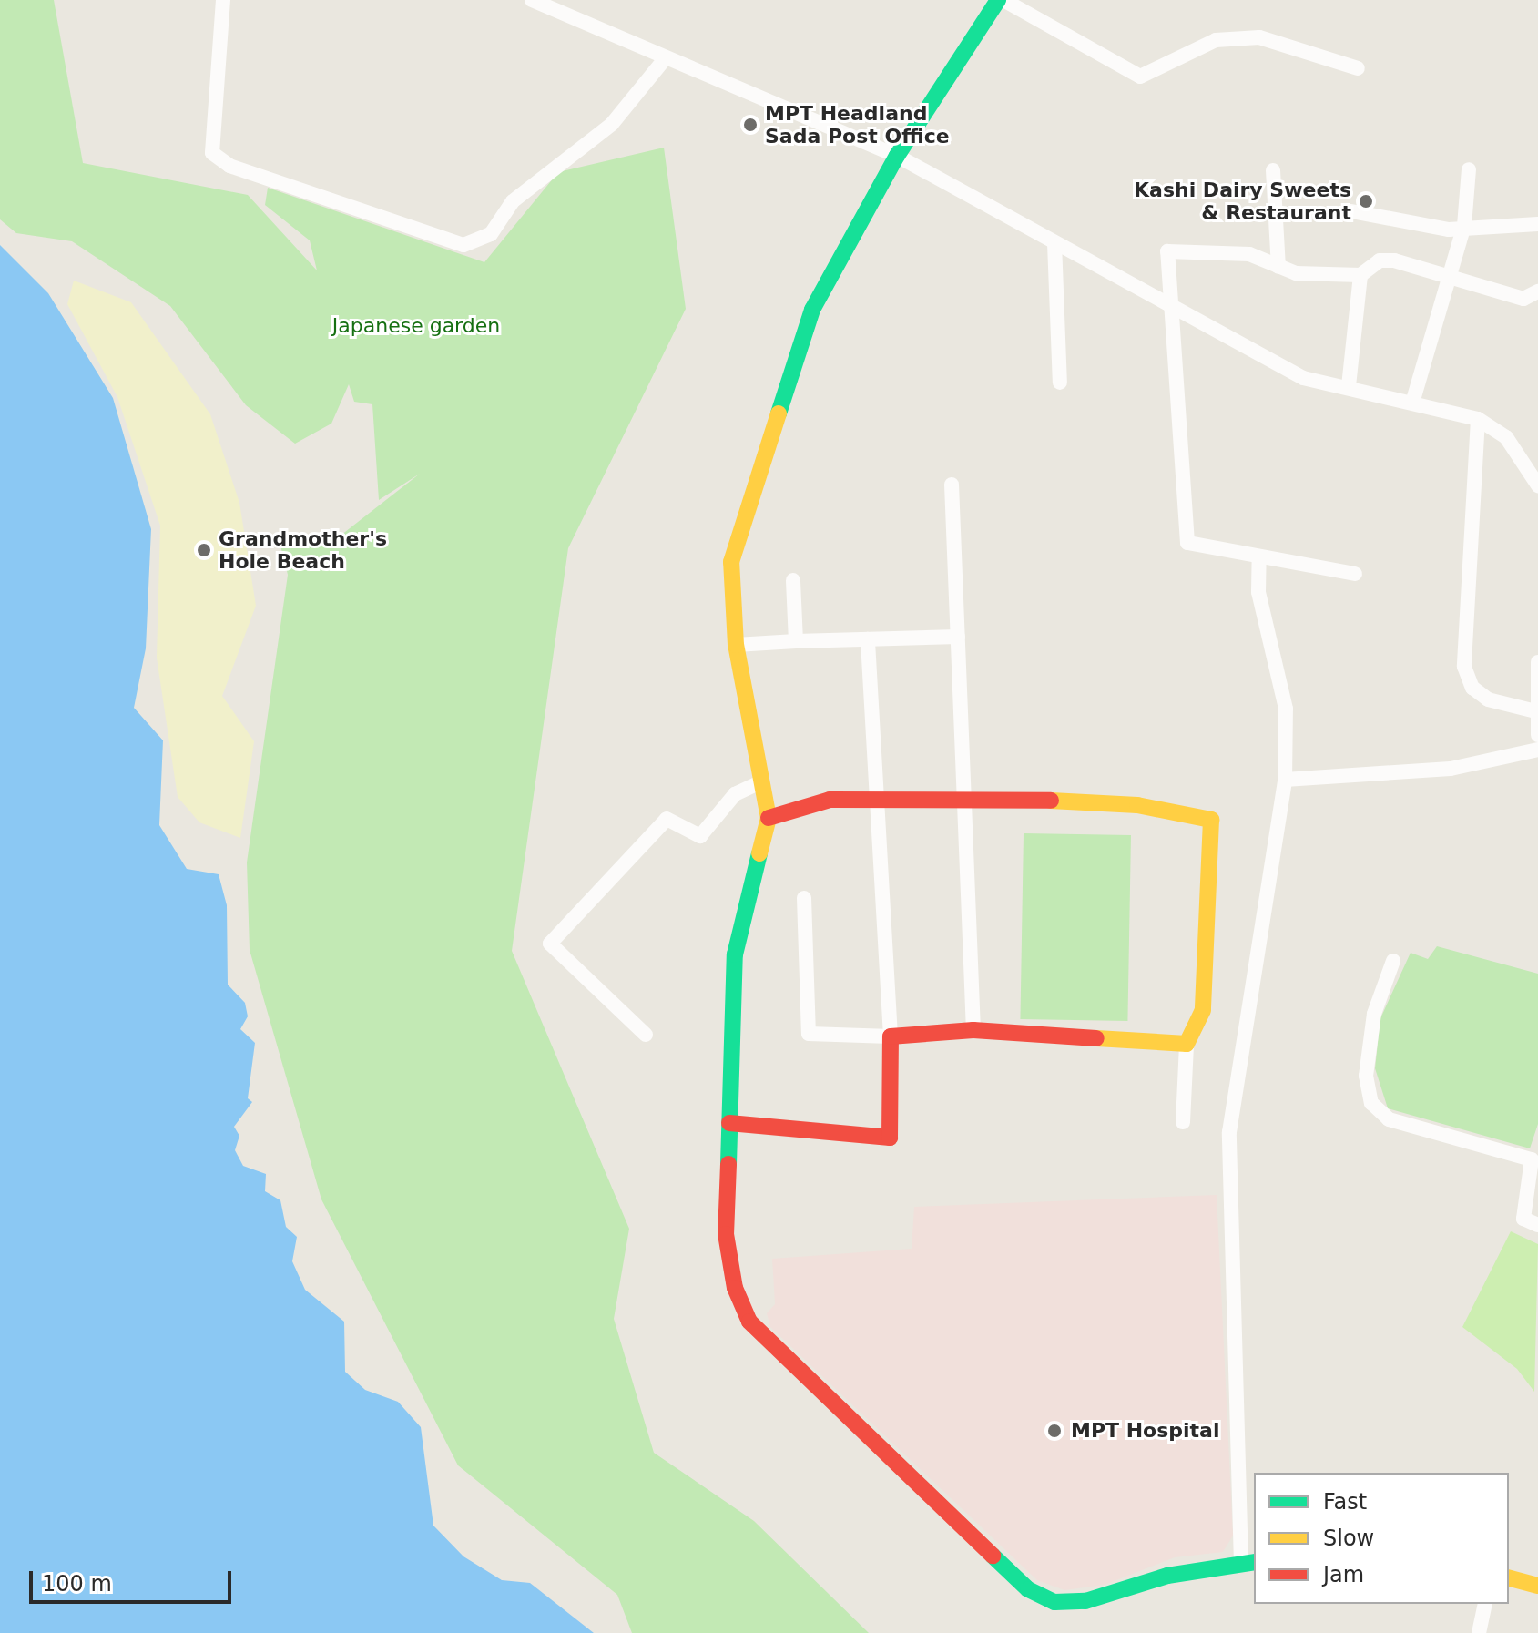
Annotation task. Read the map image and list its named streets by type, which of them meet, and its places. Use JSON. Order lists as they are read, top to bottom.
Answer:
{
  "parks": ["Japanese garden"],
  "places": [
    "MPT Headland Sada Post Office",
    "Kashi Dairy Sweets & Restaurant",
    "Grandmother's Hole Beach",
    "MPT Hospital"
  ],
  "legend": ["Fast", "Slow", "Jam"],
  "scale_bar": "100 m"
}
